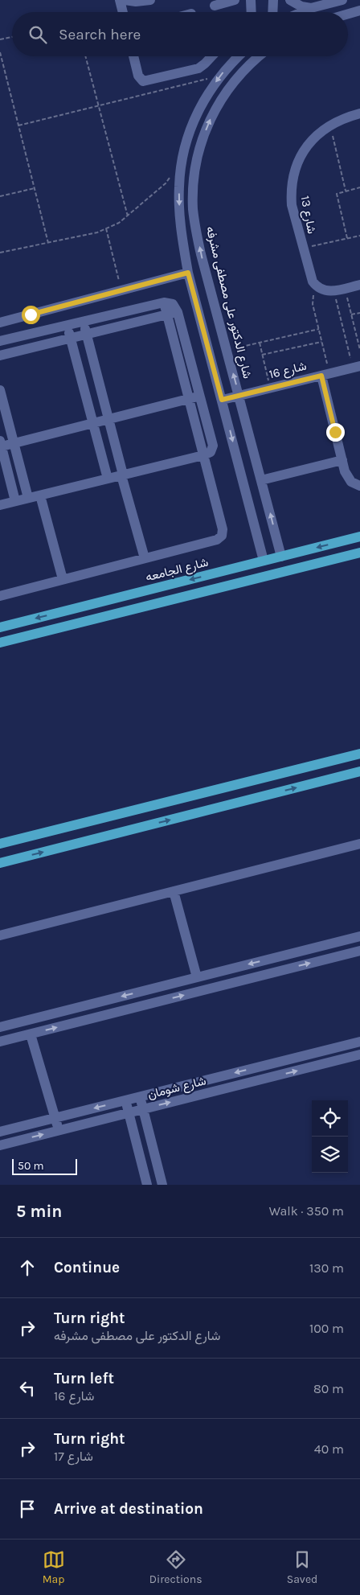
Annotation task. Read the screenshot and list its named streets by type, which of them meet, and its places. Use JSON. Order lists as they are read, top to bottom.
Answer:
{
  "streets": {
    "main road": ["شارع الجامعه"],
    "street": [
      "شارع 13",
      "شارع الدكتور على مصطفى مشرفه",
      "شارع 16",
      "شارع شومان"
    ]
  },
  "crossings": [
    ["شارع الدكتور على مصطفى مشرفه", "شارع 16"],
    ["شارع الدكتور على مصطفى مشرفه", "شارع الجامعه"]
  ],
  "scale_bar": "50 m",
  "page": {
    "search": "Search here",
    "scale": "50 m",
    "heading": ["5 min", "Walk · 350 m"],
    "list": [
      ["Continue", "130 m"],
      ["Turn right", "شارع الدكتور على مصطفى مشرفه", "100 m"],
      ["Turn left", "شارع 16", "80 m"],
      ["Turn right", "شارع 17", "40 m"],
      "Arrive at destination"
    ],
    "nav": ["Map", "Directions", "Saved"]
  }
}
